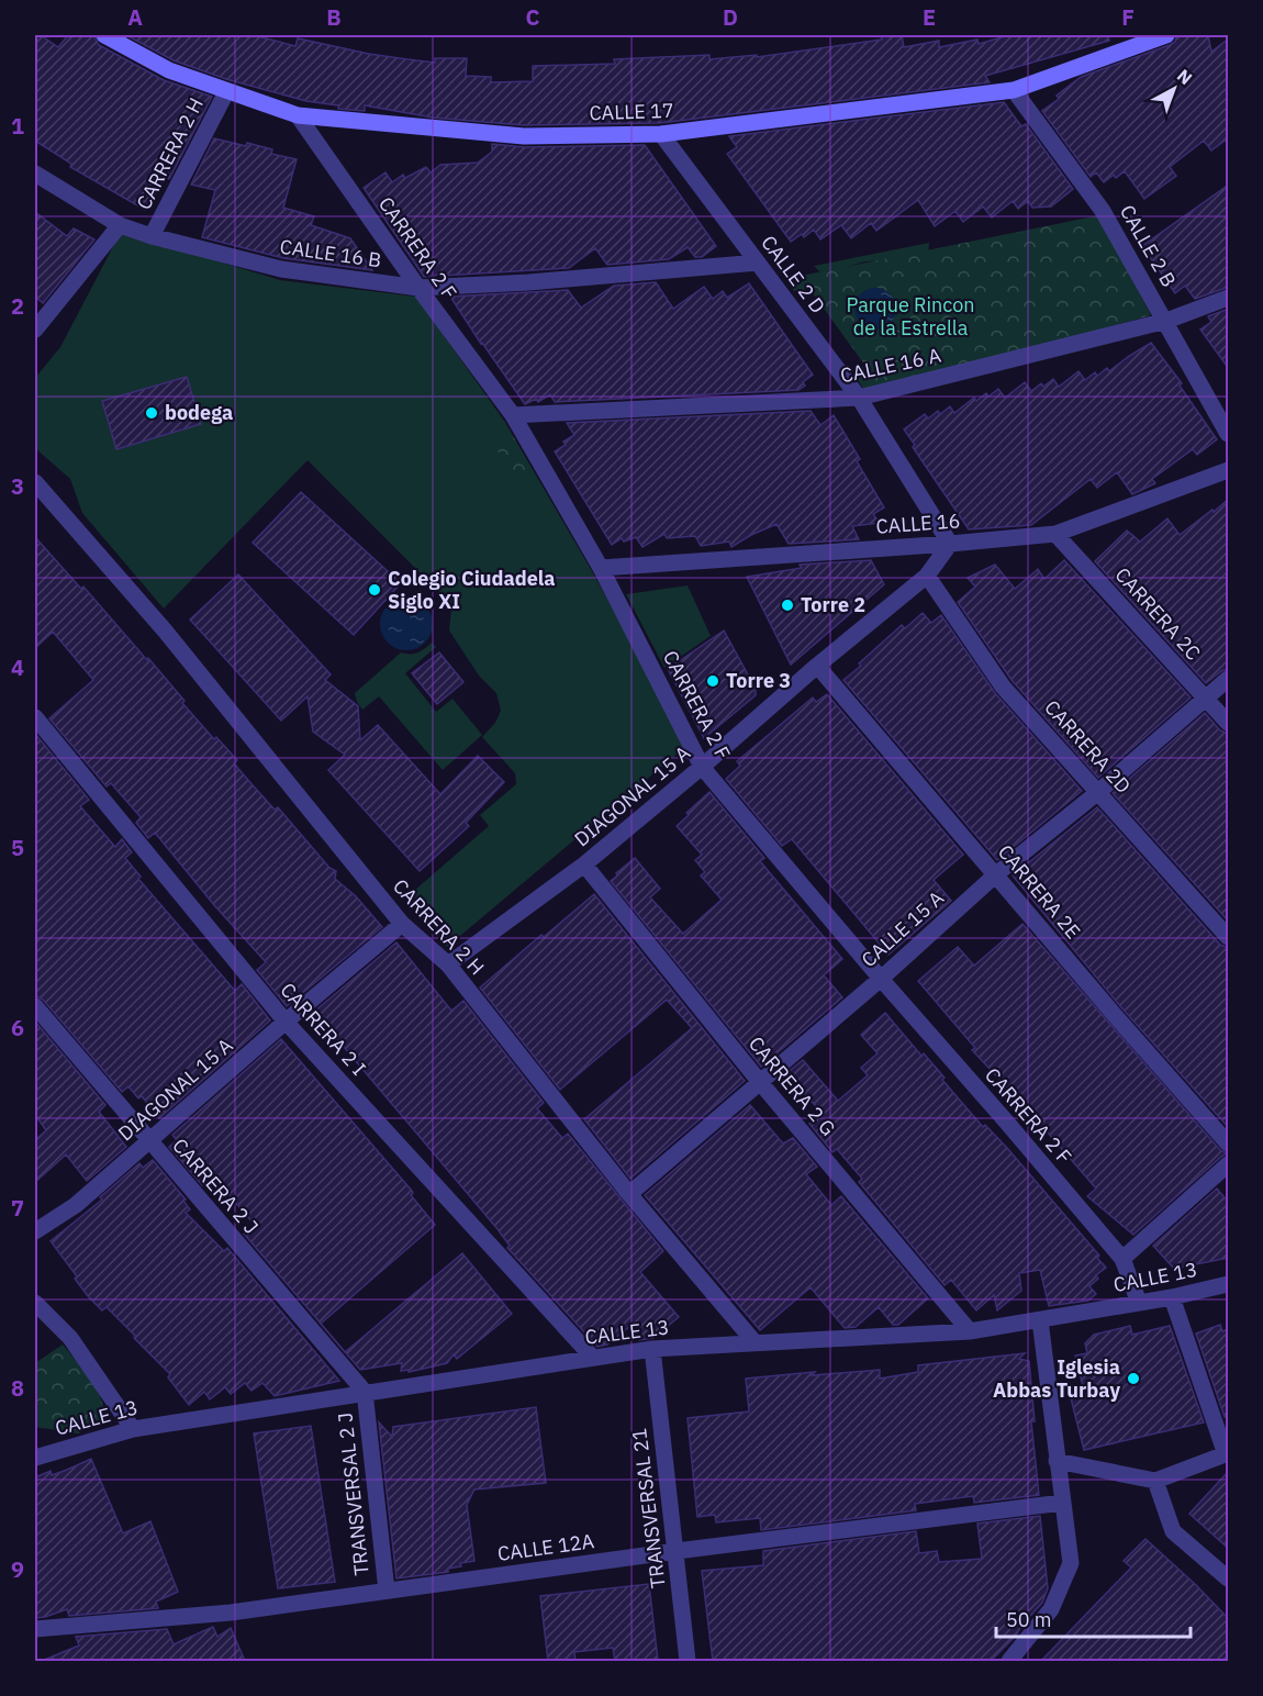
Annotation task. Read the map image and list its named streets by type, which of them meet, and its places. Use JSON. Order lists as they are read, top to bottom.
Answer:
{
  "streets": {
    "main road": ["CALLE 17"],
    "street": [
      "CARRERA 2 H",
      "CALLE 2 B",
      "CARRERA 2 F",
      "CALLE 16 B",
      "CALLE 2 D",
      "CALLE 16 A",
      "CALLE 16",
      "CARRERA 2C",
      "CARRERA 2D",
      "DIAGONAL 15 A",
      "CARRERA 2E",
      "CALLE 15 A",
      "CARRERA 2 I",
      "CARRERA 2 G",
      "CARRERA 2 J",
      "CALLE 13",
      "TRANSVERSAL 2 J",
      "TRANSVERSAL 21",
      "CALLE 12A"
    ]
  },
  "crossings": [
    ["CALLE 17", "CARRERA 2 H"],
    ["CALLE 17", "CALLE 2 B"],
    ["CALLE 17", "CARRERA 2 F"],
    ["CALLE 17", "CALLE 2 D"],
    ["CARRERA 2 H", "CALLE 16 B"],
    ["CARRERA 2 H", "DIAGONAL 15 A"],
    ["CARRERA 2 H", "CALLE 15 A"],
    ["CARRERA 2 H", "CALLE 13"],
    ["CALLE 2 B", "CALLE 16 A"],
    ["CARRERA 2 F", "CALLE 16 B"],
    ["CARRERA 2 F", "CALLE 16 A"],
    ["CARRERA 2 F", "CALLE 16"],
    ["CARRERA 2 F", "DIAGONAL 15 A"],
    ["CARRERA 2 F", "CALLE 15 A"],
    ["CARRERA 2 F", "CALLE 13"],
    ["CALLE 16 B", "CALLE 2 D"],
    ["CALLE 2 D", "CALLE 16 A"],
    ["CALLE 2 D", "CALLE 16"],
    ["CALLE 2 D", "DIAGONAL 15 A"],
    ["CALLE 16", "CARRERA 2C"],
    ["CALLE 16", "DIAGONAL 15 A"],
    ["CARRERA 2C", "CALLE 15 A"],
    ["CARRERA 2D", "DIAGONAL 15 A"],
    ["CARRERA 2D", "CALLE 15 A"],
    ["DIAGONAL 15 A", "CARRERA 2E"],
    ["DIAGONAL 15 A", "CARRERA 2 I"],
    ["DIAGONAL 15 A", "CARRERA 2 G"],
    ["DIAGONAL 15 A", "CARRERA 2 J"],
    ["CARRERA 2E", "CALLE 15 A"],
    ["CALLE 15 A", "CARRERA 2 G"],
    ["CARRERA 2 I", "CALLE 13"],
    ["CARRERA 2 G", "CALLE 13"],
    ["CARRERA 2 J", "CALLE 13"],
    ["CARRERA 2 J", "TRANSVERSAL 2 J"],
    ["CALLE 13", "TRANSVERSAL 2 J"],
    ["CALLE 13", "TRANSVERSAL 21"],
    ["TRANSVERSAL 2 J", "CALLE 12A"],
    ["TRANSVERSAL 21", "CALLE 12A"]
  ],
  "parks": ["Parque Rincon de la Estrella"],
  "places": [
    "bodega",
    "Colegio Ciudadela Siglo XI",
    "Torre 2",
    "Torre 3",
    "Iglesia Abbas Turbay"
  ],
  "scale_bar": "50 m",
  "north": "top right",
  "grid": {
    "columns": [
      "A",
      "B",
      "C",
      "D",
      "E",
      "F"
    ],
    "rows": [
      "1",
      "2",
      "3",
      "4",
      "5",
      "6",
      "7",
      "8",
      "9"
    ]
  }
}
